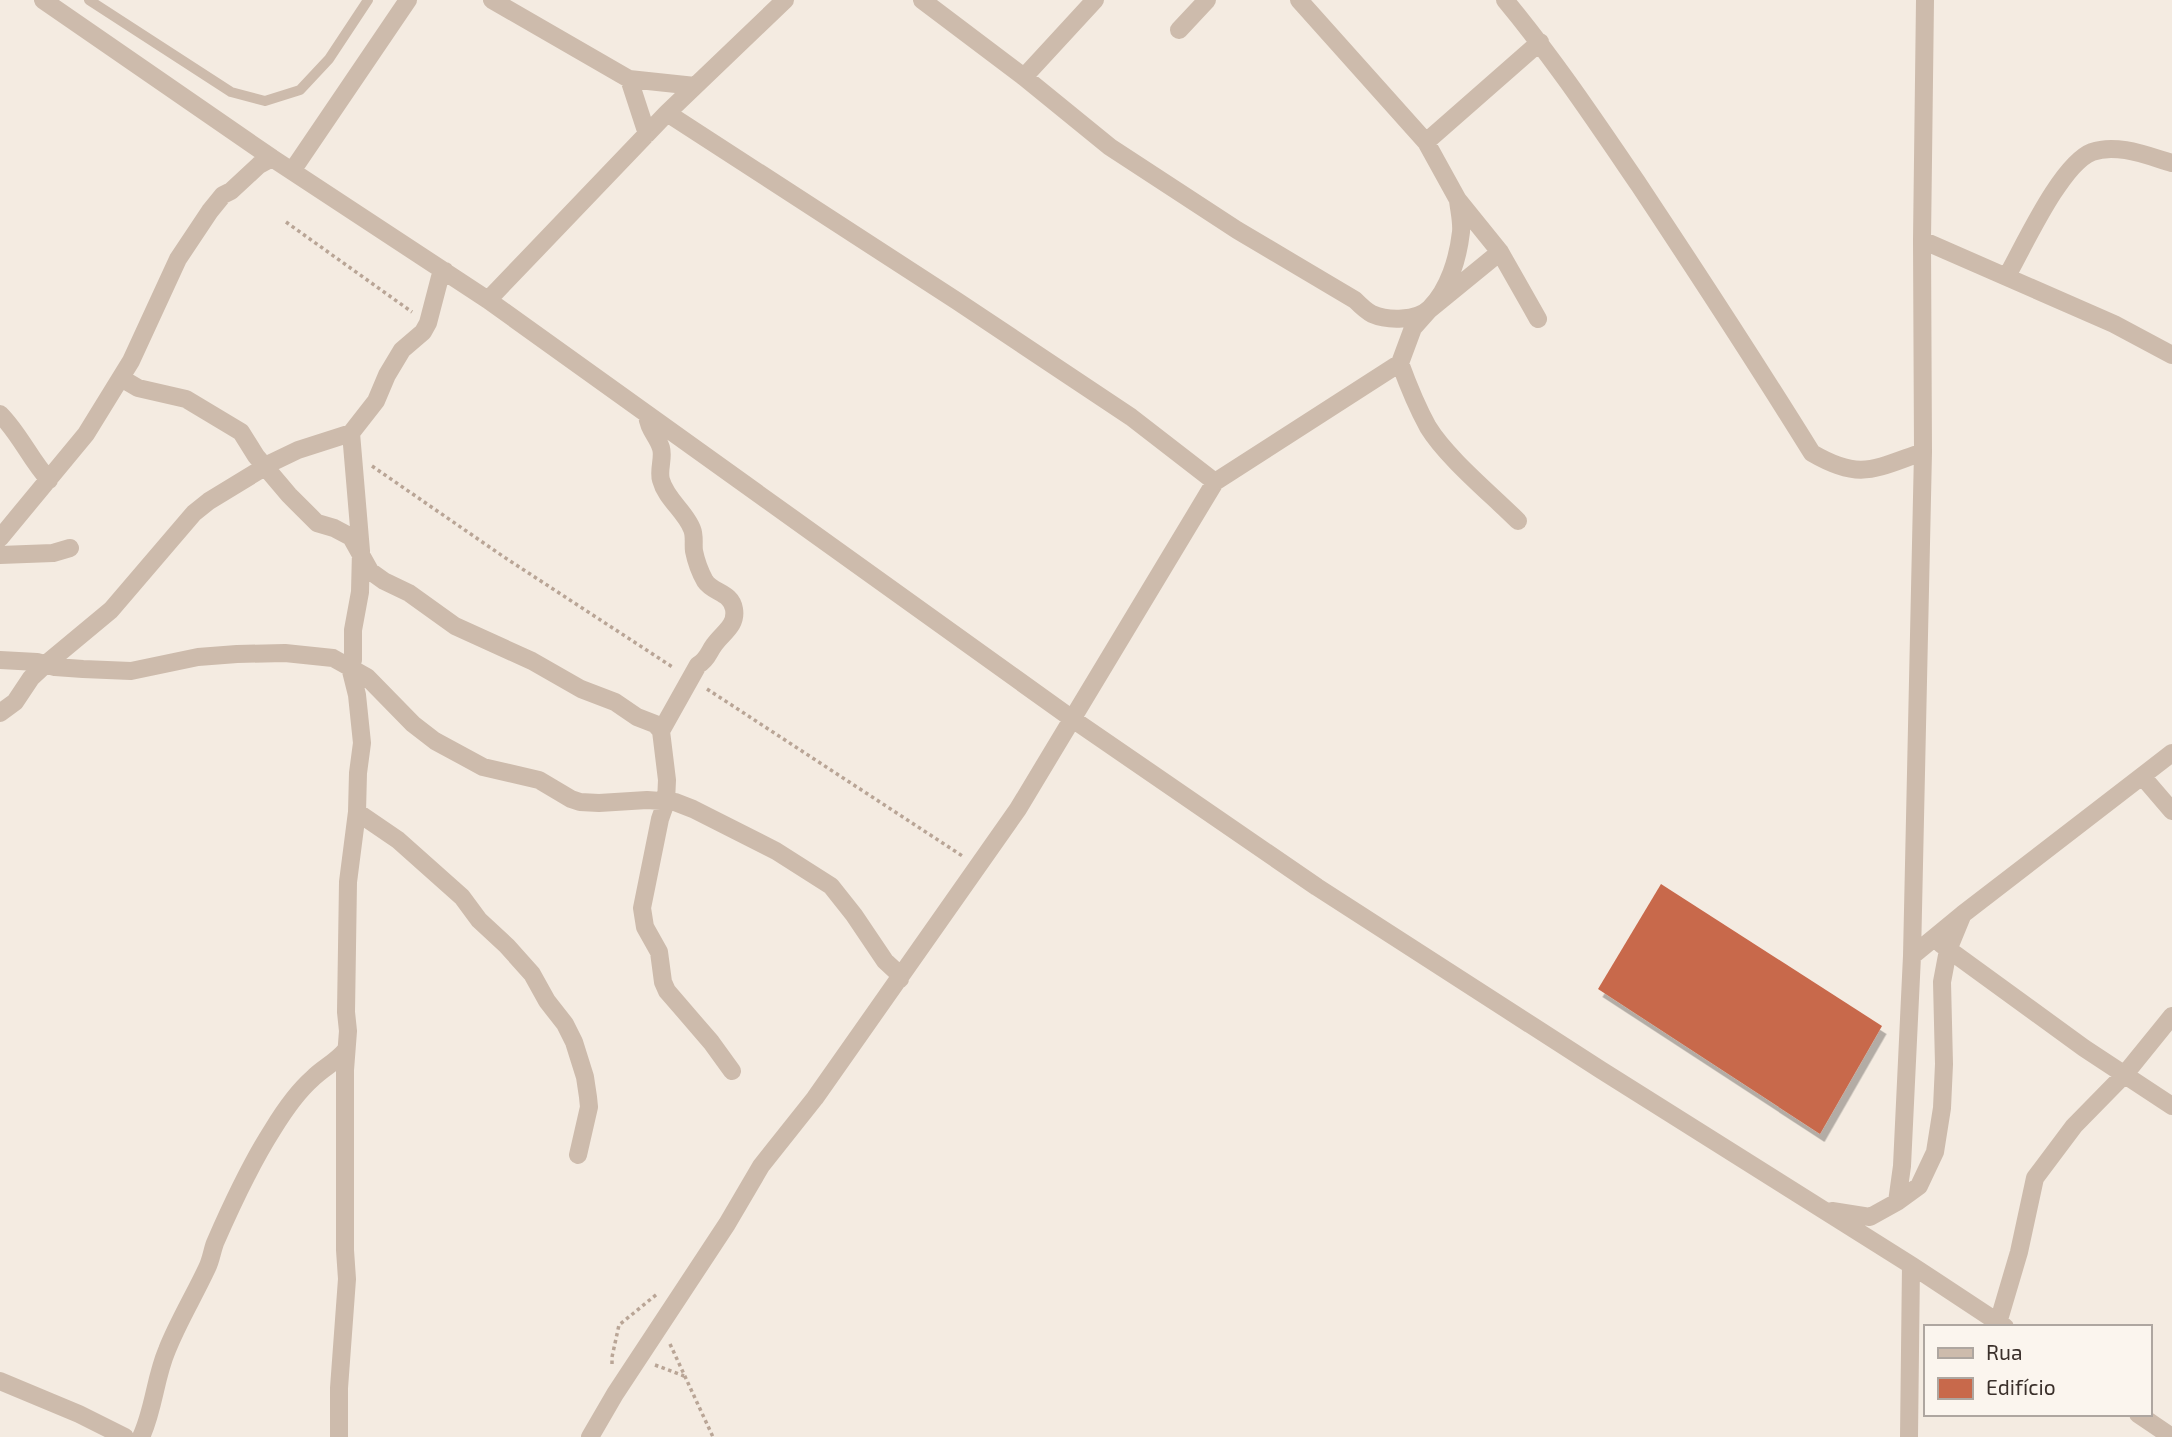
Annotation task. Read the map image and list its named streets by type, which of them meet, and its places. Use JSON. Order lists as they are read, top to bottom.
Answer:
{
  "legend": ["Rua", "Edifício"]
}
